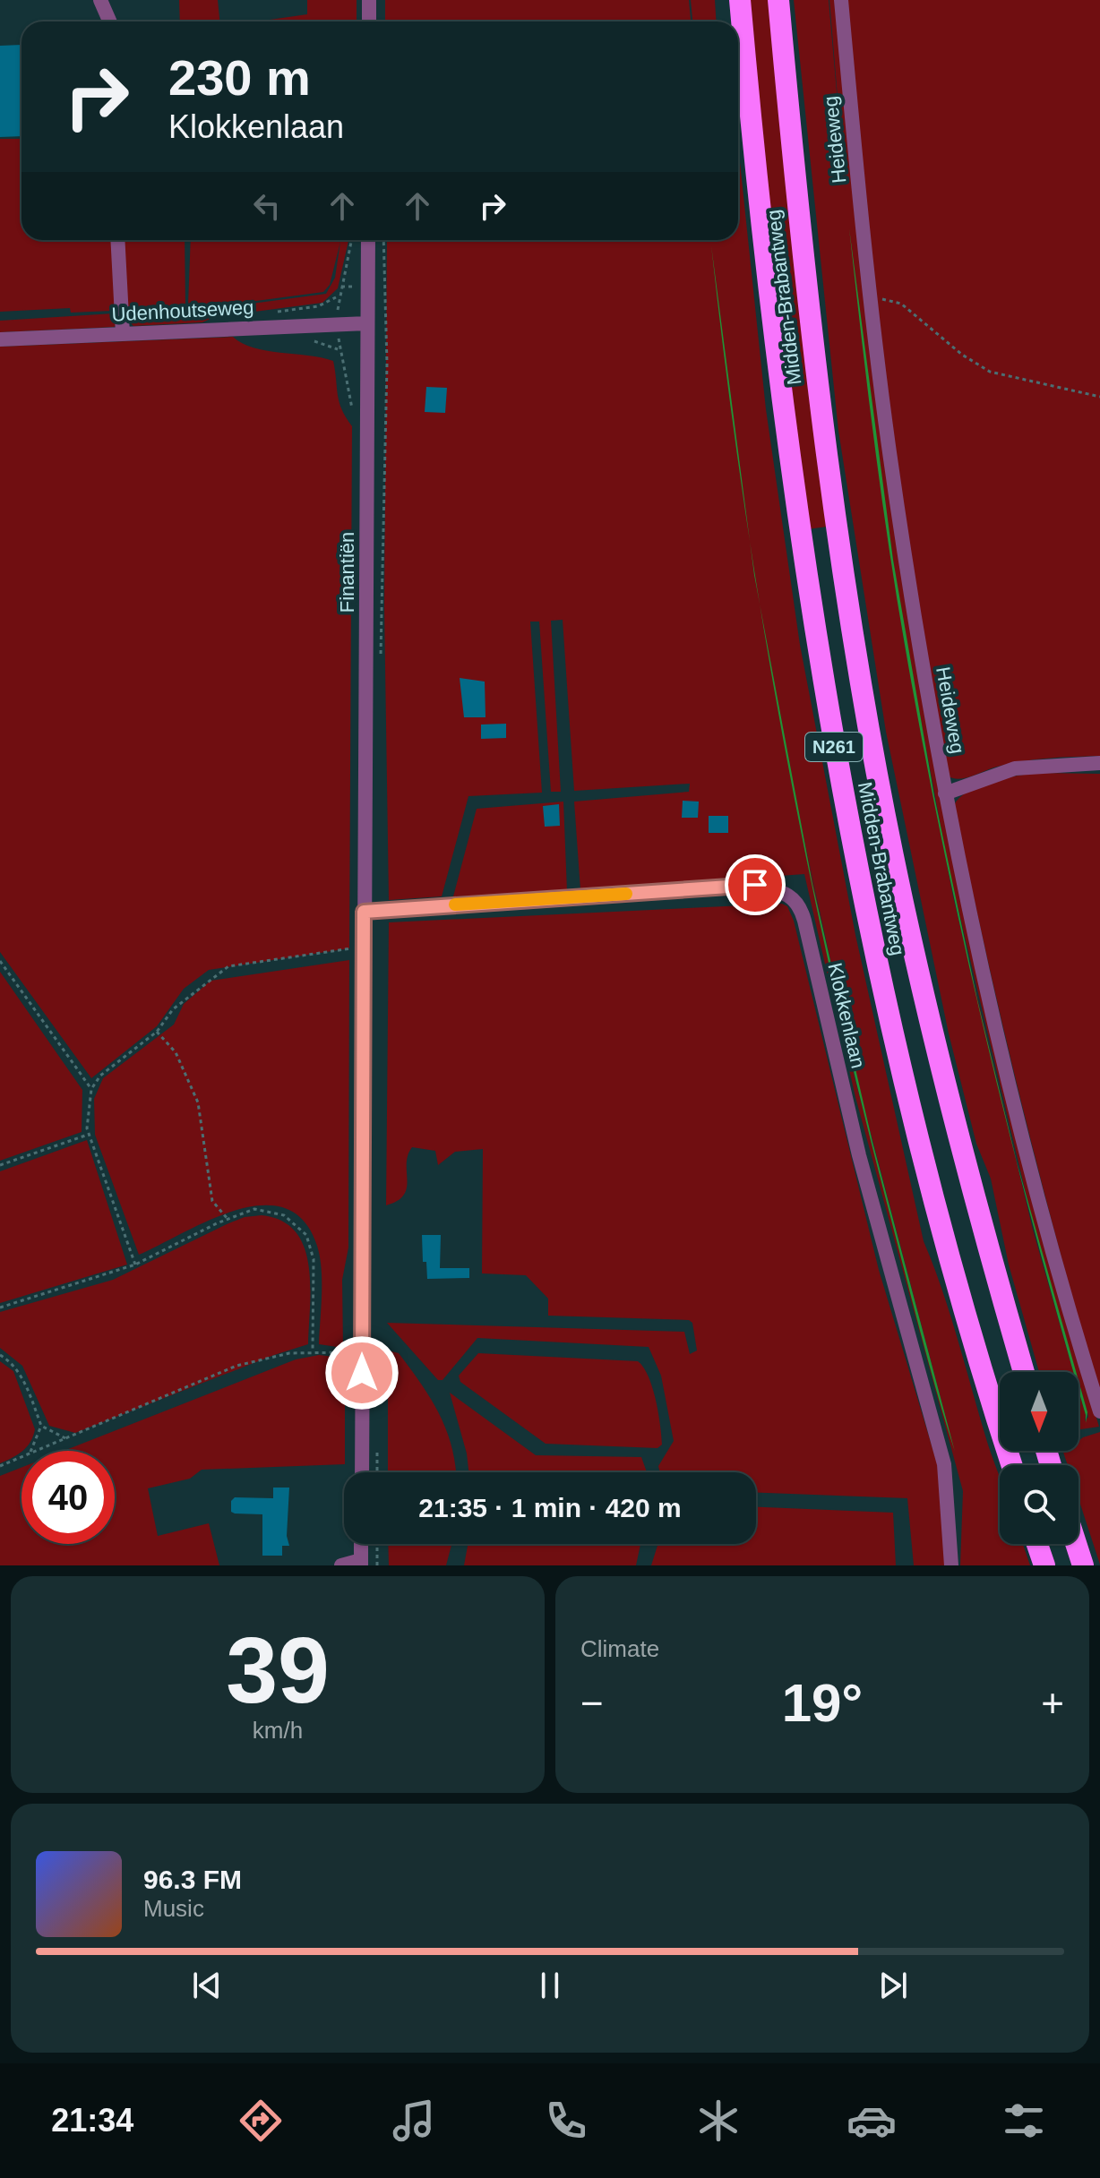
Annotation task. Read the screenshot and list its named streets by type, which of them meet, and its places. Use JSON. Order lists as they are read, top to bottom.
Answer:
{
  "streets": {
    "highway": ["Midden-Brabantweg", "N261"],
    "street": [
      "Heideweg",
      "Udenhoutseweg",
      "Finantiën",
      "Klokkenlaan"
    ]
  },
  "crossings": [
    ["Udenhoutseweg", "Finantiën"],
    ["Finantiën", "Klokkenlaan"]
  ],
  "north": "bottom",
  "page": {
    "turn": ["230 m", "Klokkenlaan"],
    "limit": "40",
    "trip": "21:35 · 1 min · 420 m",
    "tile": [
      ["39", "km/h"],
      "Climate"
    ],
    "heat": ["−", "19°", "+"],
    "song": ["96.3 FM", "Music"],
    "tabs": "21:34"
  }
}
